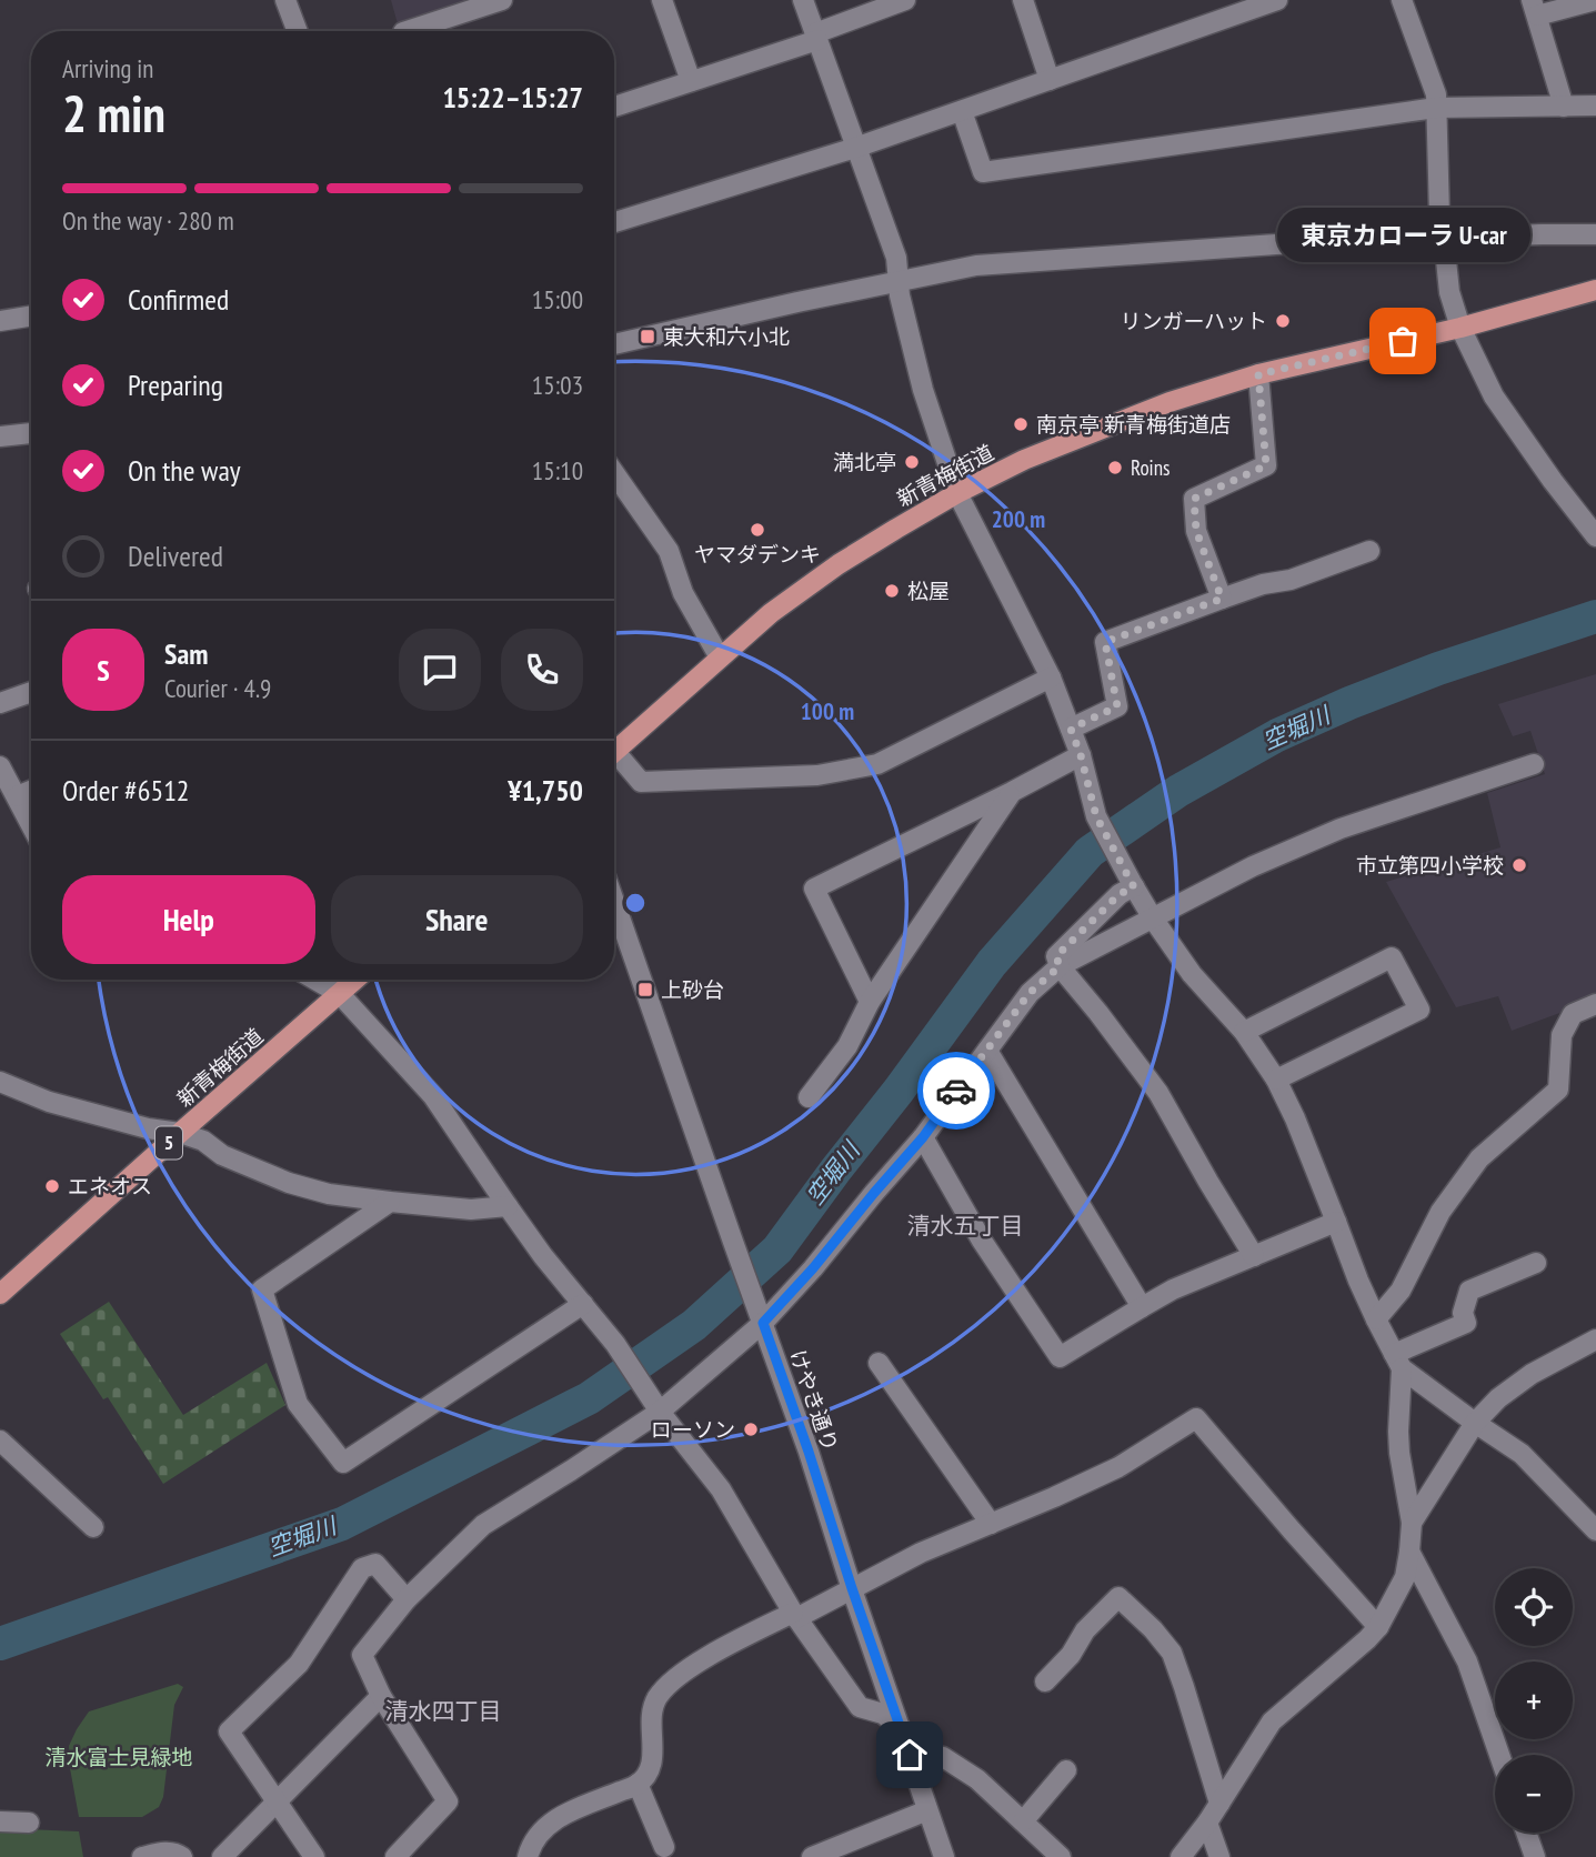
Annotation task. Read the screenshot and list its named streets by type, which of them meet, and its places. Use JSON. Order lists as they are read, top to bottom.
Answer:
{
  "streets": {
    "main road": ["新青梅街道", "5"],
    "street": ["けやき通り"]
  },
  "districts": ["清水五丁目", "清水四丁目"],
  "water": ["空堀川"],
  "parks": ["清水富士見緑地"],
  "places": {
    "other": [
      "リンガーハット",
      "東京カローラ U-car",
      "南京亭 新青梅街道店",
      "満北亭",
      "Roins",
      "ヤマダデンキ",
      "松屋",
      "市立第四小学校",
      "エネオス",
      "ローソン"
    ],
    "transit": ["東大和六小北", "上砂台"]
  },
  "page": {
    "heading": ["2 min", "Arriving in", "15:22–15:27"],
    "panel": [
      "Sam",
      "Courier · 4.9",
      "Order #6512",
      "¥1,750"
    ],
    "bar": "On the way · 280 m",
    "bubble": "東京カローラ U-car",
    "list": [
      ["Confirmed", "15:00"],
      ["Preparing", "15:03"],
      ["On the way", "15:10"],
      "Delivered"
    ],
    "round": "S",
    "buttons": ["Help", "Share"],
    "map_buttons": ["+", "−"]
  },
  "rings": ["200 m", "100 m"]
}
